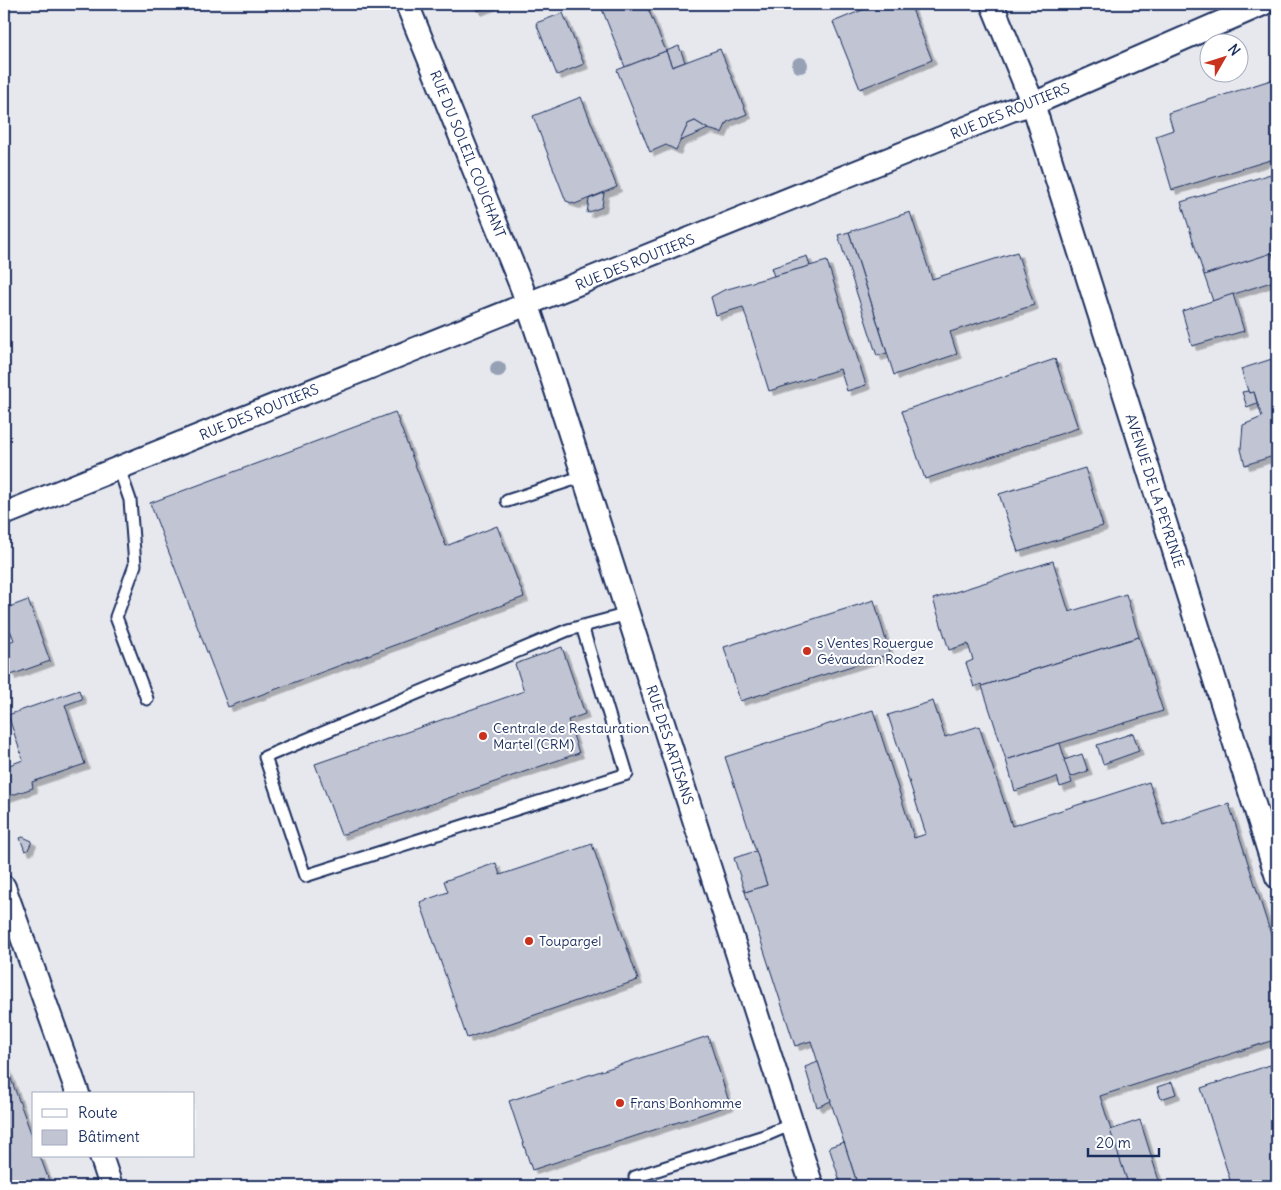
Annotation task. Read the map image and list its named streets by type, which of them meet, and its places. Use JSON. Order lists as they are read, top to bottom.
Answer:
{
  "streets": {
    "street": [
      "RUE DES ROUTIERS",
      "RUE DU SOLEIL COUCHANT",
      "AVENUE DE LA PEYRINIE",
      "RUE DES ARTISANS"
    ]
  },
  "crossings": [
    ["RUE DES ROUTIERS", "RUE DU SOLEIL COUCHANT"],
    ["RUE DES ROUTIERS", "AVENUE DE LA PEYRINIE"],
    ["RUE DES ROUTIERS", "RUE DES ARTISANS"],
    ["RUE DU SOLEIL COUCHANT", "RUE DES ARTISANS"]
  ],
  "places": [
    "s Ventes Rouergue Gévaudan Rodez",
    "Centrale de Restauration Martel (CRM)",
    "Toupargel",
    "Frans Bonhomme"
  ],
  "legend": ["Route", "Bâtiment"],
  "scale_bar": "20 m",
  "north": "top right"
}
